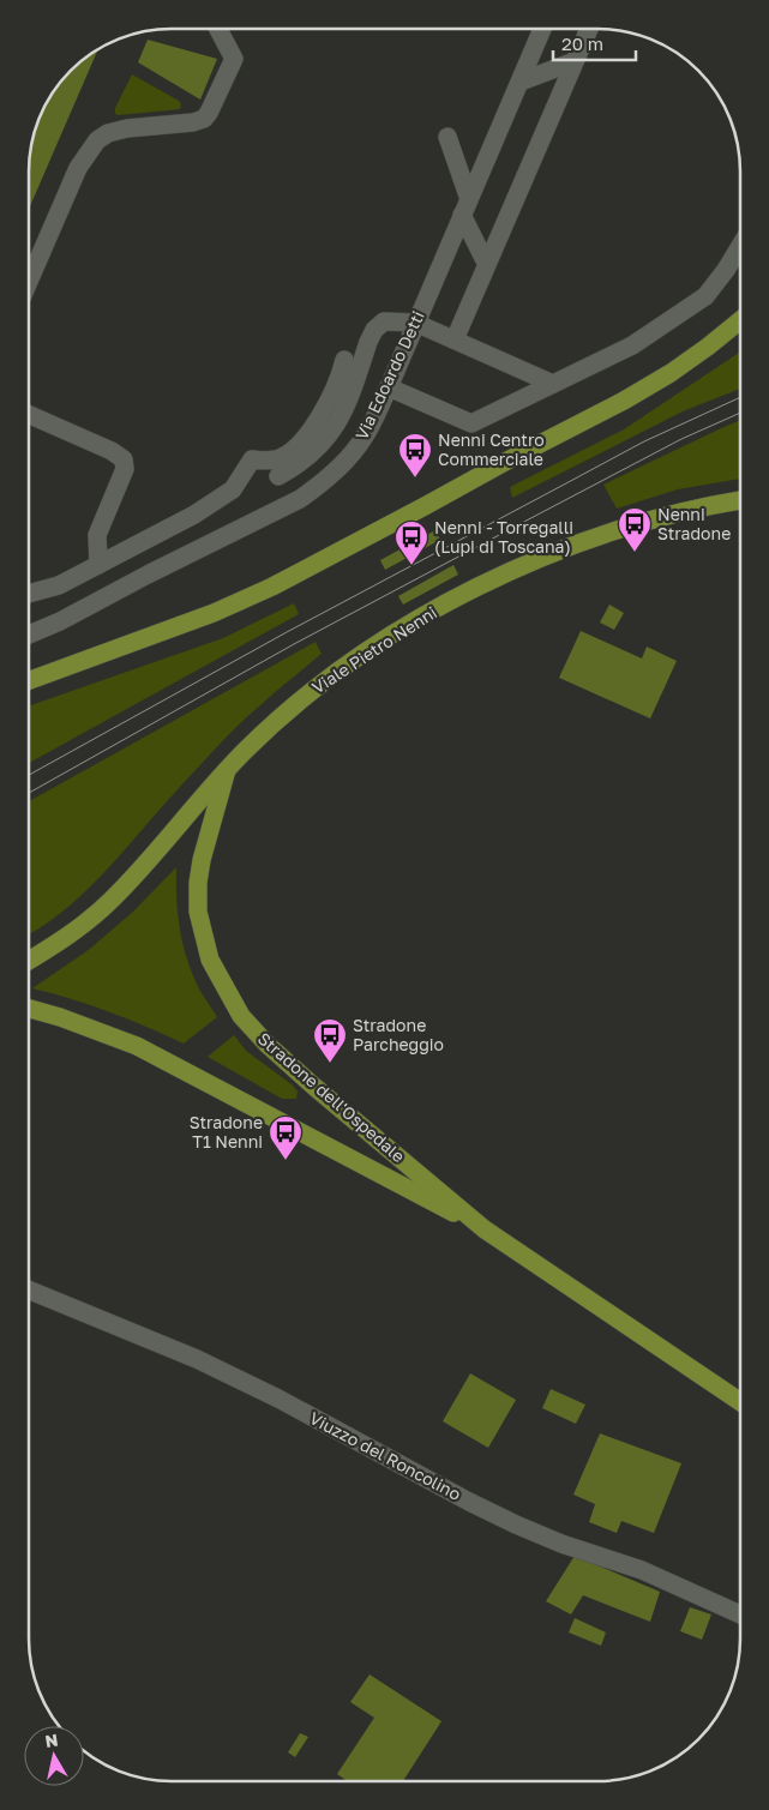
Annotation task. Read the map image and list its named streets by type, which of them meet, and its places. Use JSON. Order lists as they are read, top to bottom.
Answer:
{
  "streets": {
    "main road": ["Viale Pietro Nenni", "Stradone dell'Ospedale"],
    "street": ["Via Edoardo Detti", "Viuzzo del Roncolino"]
  },
  "crossings": [
    ["Viale Pietro Nenni", "Stradone dell'Ospedale"]
  ],
  "places": {
    "bus stop": [
      "Nenni Centro Commerciale",
      "Nenni Stradone",
      "Nenni - Torregalli (Lupi di Toscana)",
      "Stradone Parcheggio",
      "Stradone T1 Nenni"
    ]
  },
  "scale_bar": "20 m",
  "north": "top"
}
